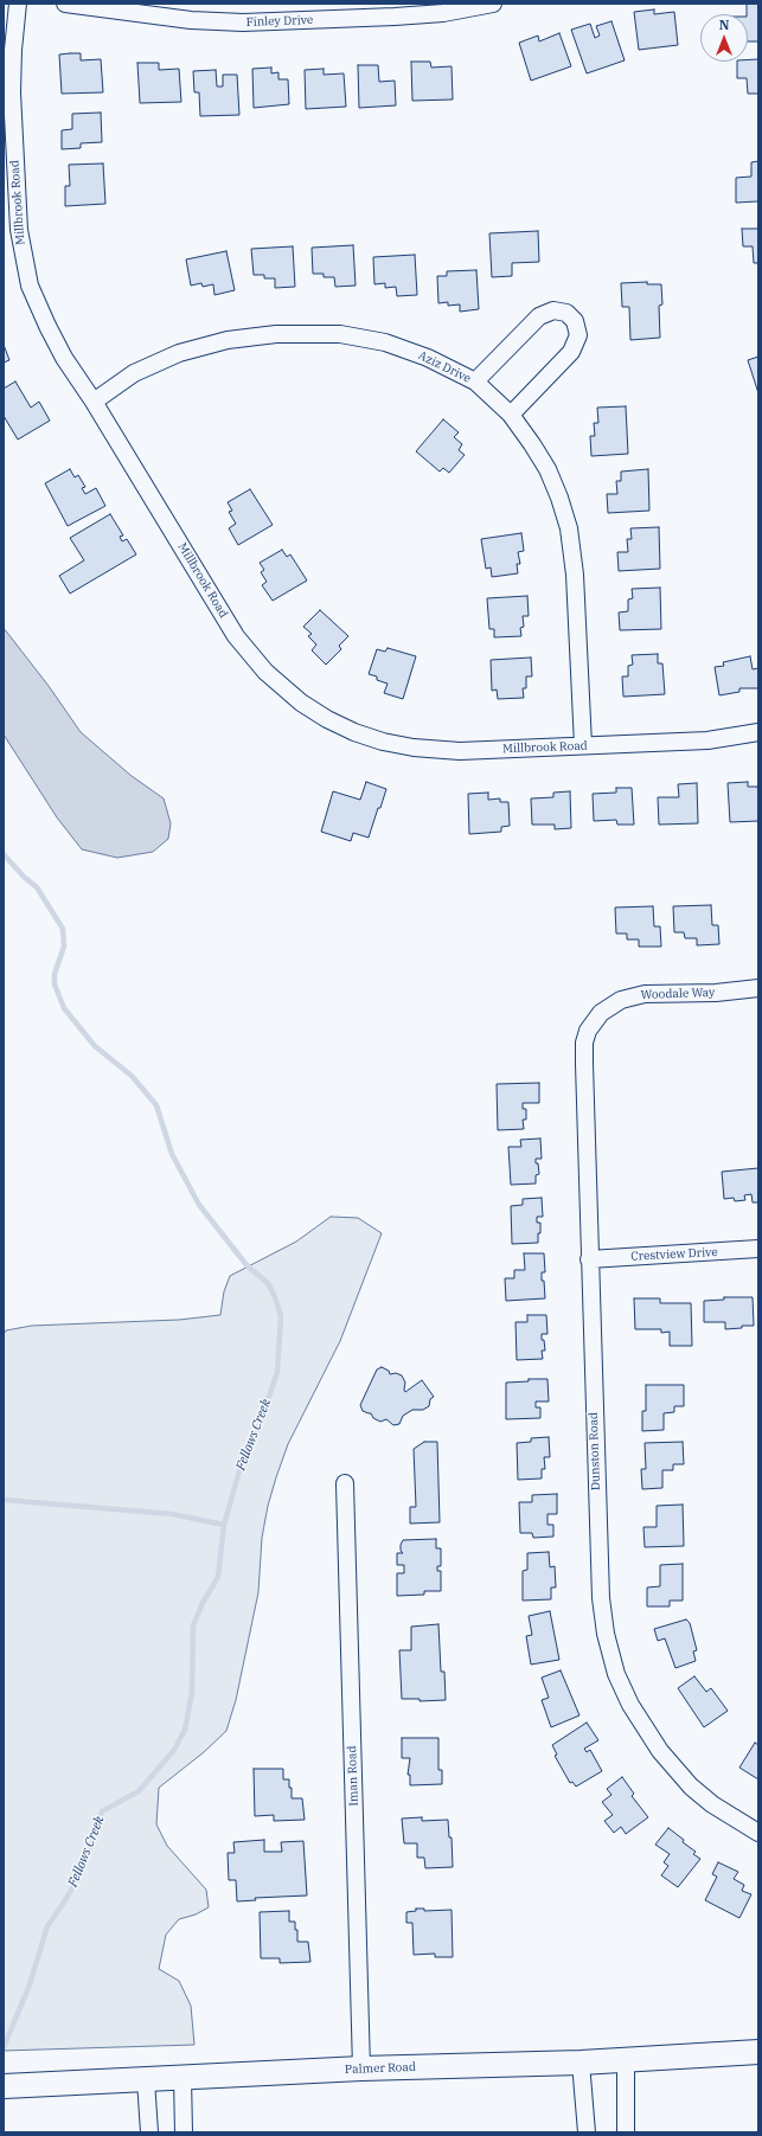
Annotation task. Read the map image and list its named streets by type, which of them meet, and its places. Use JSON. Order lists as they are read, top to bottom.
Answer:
{
  "streets": {
    "street": [
      "Finley Drive",
      "Millbrook Road",
      "Aziz Drive",
      "Woodale Way",
      "Crestview Drive",
      "Dunston Road",
      "Iman Road",
      "Palmer Road"
    ]
  },
  "crossings": [
    ["Millbrook Road", "Aziz Drive"],
    ["Woodale Way", "Dunston Road"],
    ["Crestview Drive", "Dunston Road"],
    ["Iman Road", "Palmer Road"]
  ],
  "water": ["Fellows Creek"],
  "north": "top"
}
